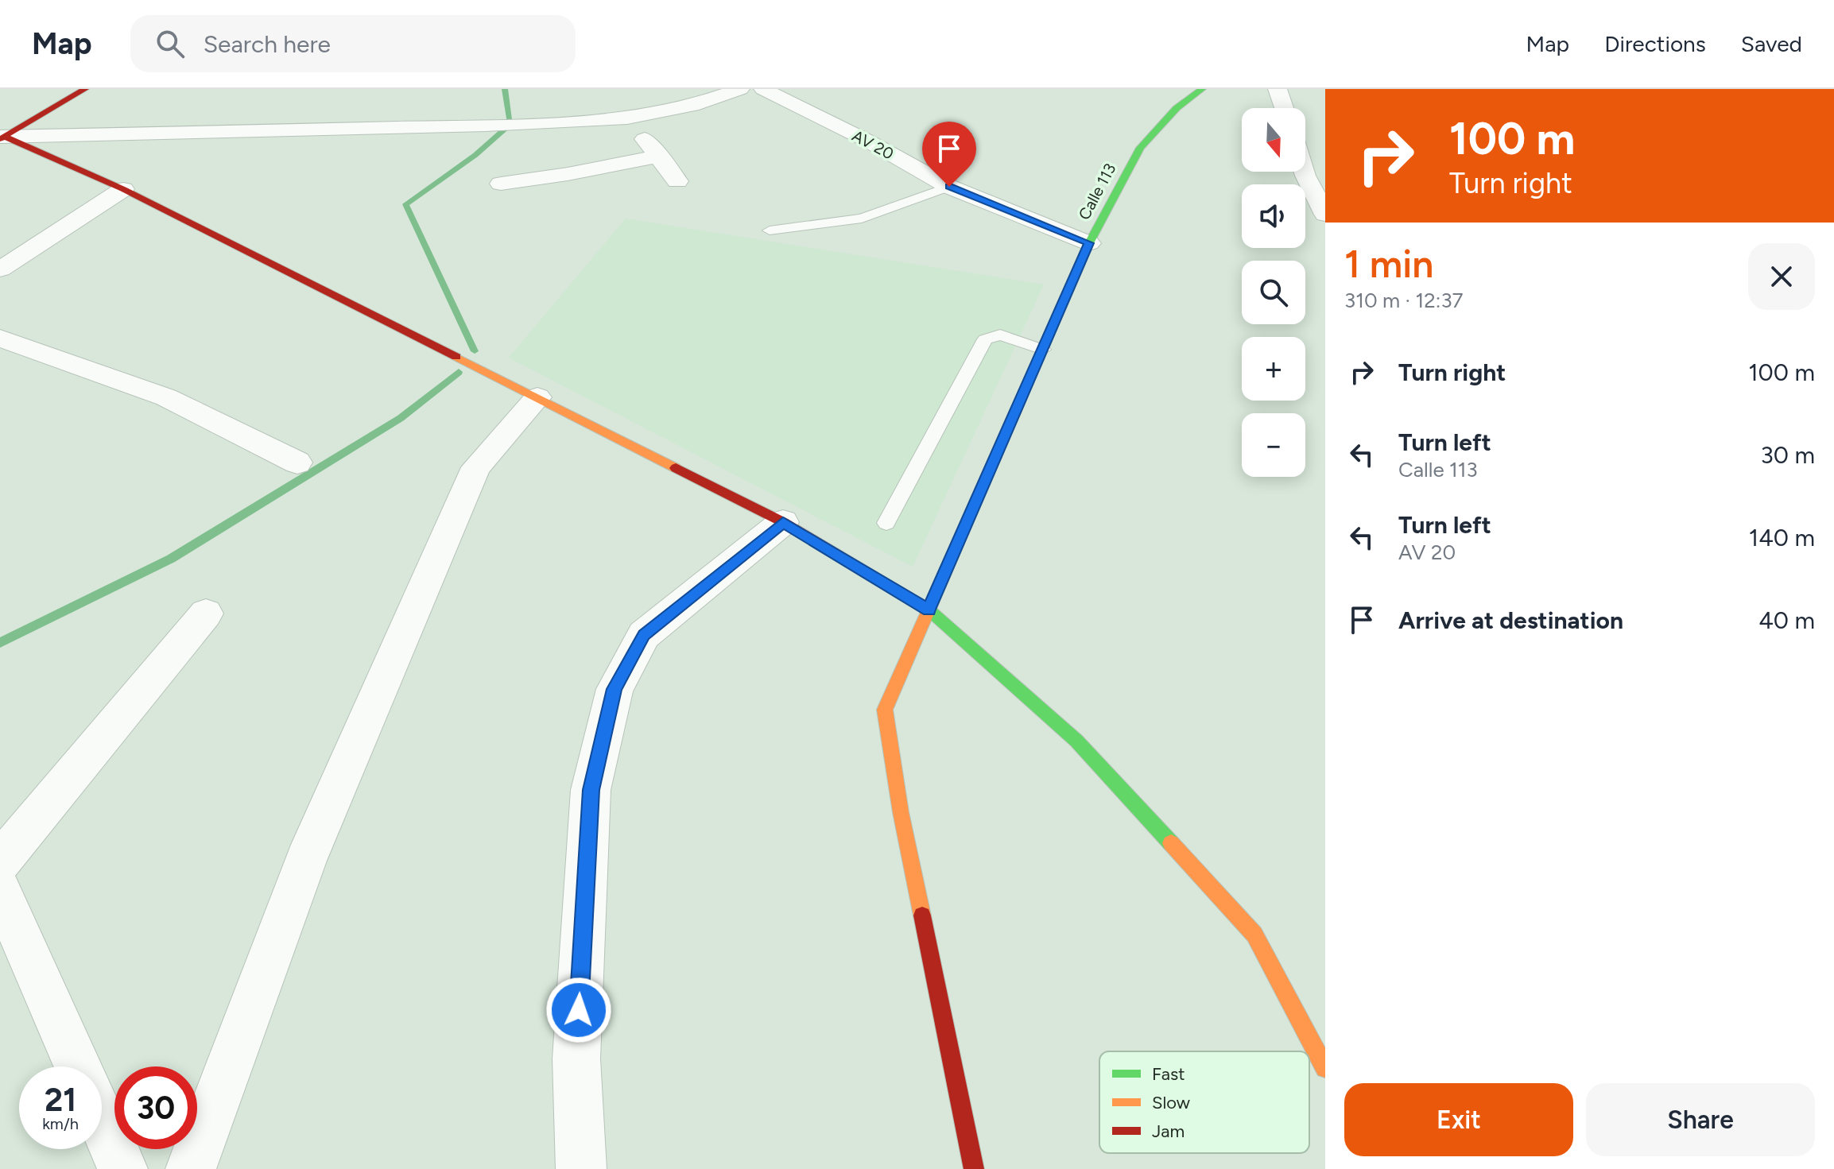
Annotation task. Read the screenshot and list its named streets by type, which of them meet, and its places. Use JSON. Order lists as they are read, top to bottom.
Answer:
{
  "streets": {
    "street": ["AV 20", "Calle 113"]
  },
  "crossings": [
    ["AV 20", "Calle 113"]
  ],
  "legend": ["Fast", "Slow", "Jam"],
  "north": "bottom",
  "page": {
    "header": "Map",
    "search": "Search here",
    "nav": ["Map", "Directions", "Saved"],
    "turn": ["100 m", "Turn right"],
    "map_buttons": ["+", "−"],
    "heading": ["1 min", "310 m · 12:37"],
    "list": [
      {
        "name": "Turn right",
        "value": "100 m"
      },
      {
        "name": "Turn left",
        "note": "Calle 113",
        "value": "30 m"
      },
      {
        "name": "Turn left",
        "note": "AV 20",
        "value": "140 m"
      },
      {
        "name": "Arrive at destination",
        "value": "40 m"
      }
    ],
    "speed": "21 km/h",
    "limit": "30",
    "buttons": ["Exit", "Share"]
  }
}
